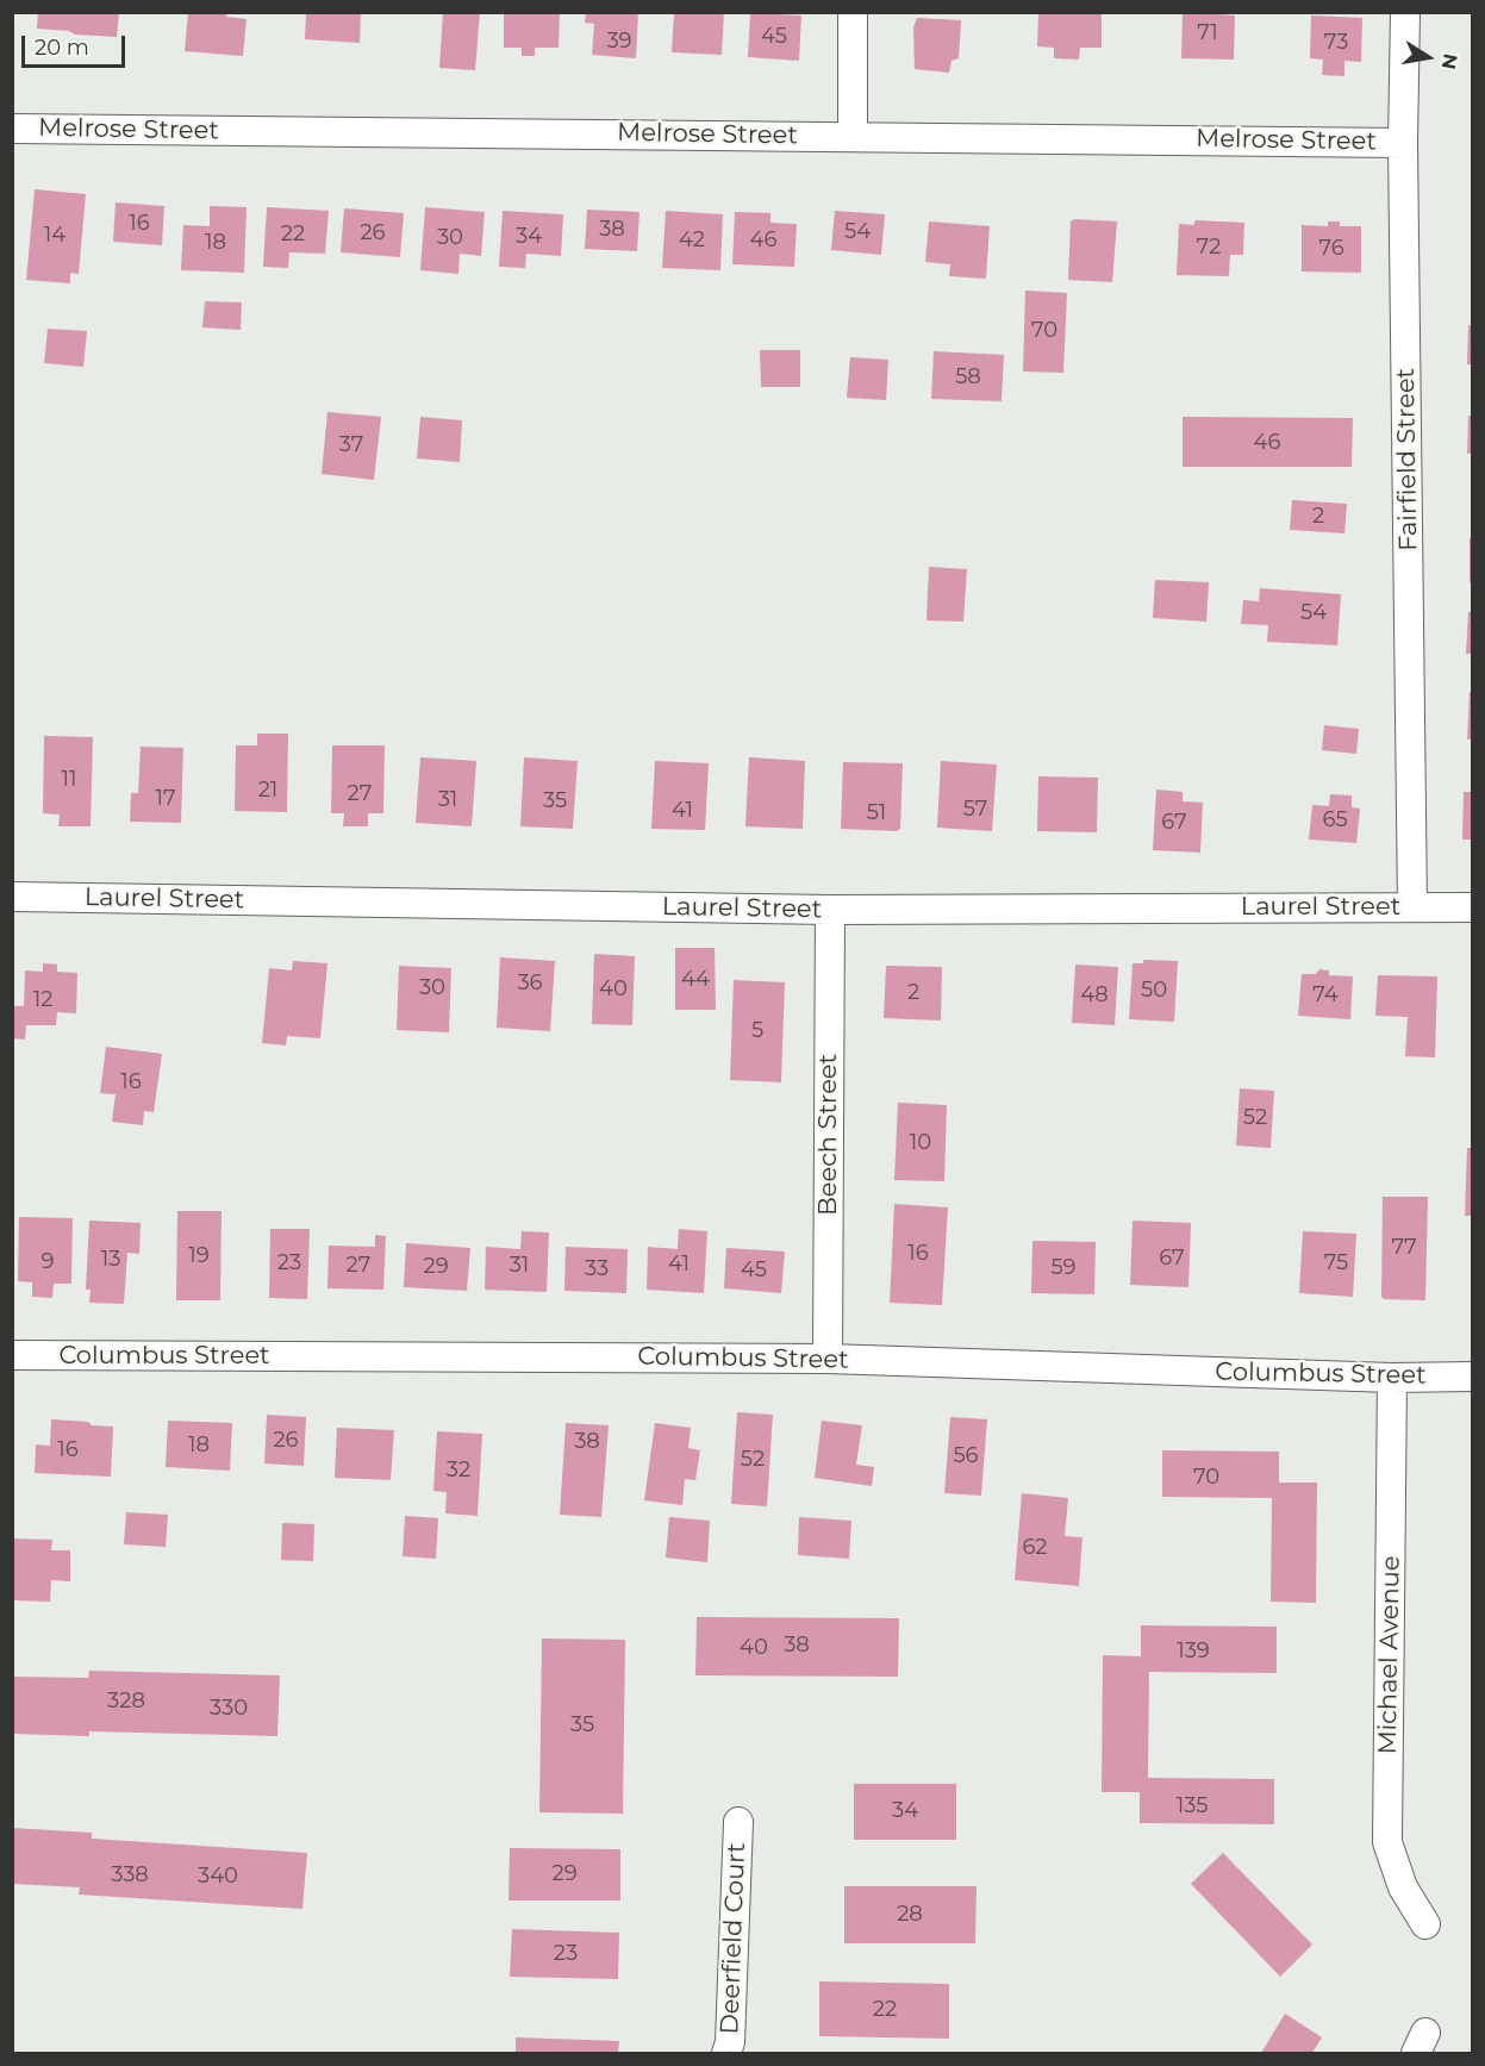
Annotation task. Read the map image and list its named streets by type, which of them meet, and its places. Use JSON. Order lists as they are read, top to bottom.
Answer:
{
  "streets": {
    "street": [
      "Melrose Street",
      "Fairfield Street",
      "Laurel Street",
      "Beech Street",
      "Columbus Street",
      "Michael Avenue",
      "Deerfield Court"
    ]
  },
  "crossings": [
    ["Melrose Street", "Fairfield Street"],
    ["Fairfield Street", "Laurel Street"],
    ["Laurel Street", "Beech Street"],
    ["Beech Street", "Columbus Street"],
    ["Columbus Street", "Michael Avenue"]
  ],
  "house_numbers": [
    "71",
    "45",
    "39",
    "73",
    "16",
    "38",
    "54",
    "26",
    "22",
    "14",
    "34",
    "30",
    "42",
    "46",
    "18",
    "72",
    "76",
    "70",
    "58",
    "46",
    "37",
    "2",
    "54",
    "11",
    "21",
    "27",
    "17",
    "31",
    "35",
    "57",
    "41",
    "51",
    "65",
    "67",
    "44",
    "36",
    "30",
    "40",
    "50",
    "2",
    "48",
    "74",
    "12",
    "5",
    "16",
    "52",
    "10",
    "77",
    "16",
    "19",
    "67",
    "13",
    "9",
    "23",
    "75",
    "41",
    "27",
    "31",
    "29",
    "59",
    "33",
    "45",
    "26",
    "38",
    "18",
    "16",
    "56",
    "52",
    "32",
    "70",
    "62",
    "38",
    "40",
    "139",
    "328",
    "330",
    "35",
    "135",
    "34",
    "29",
    "338",
    "340",
    "28",
    "23",
    "22"
  ],
  "scale_bar": "20 m",
  "north": "right"
}
